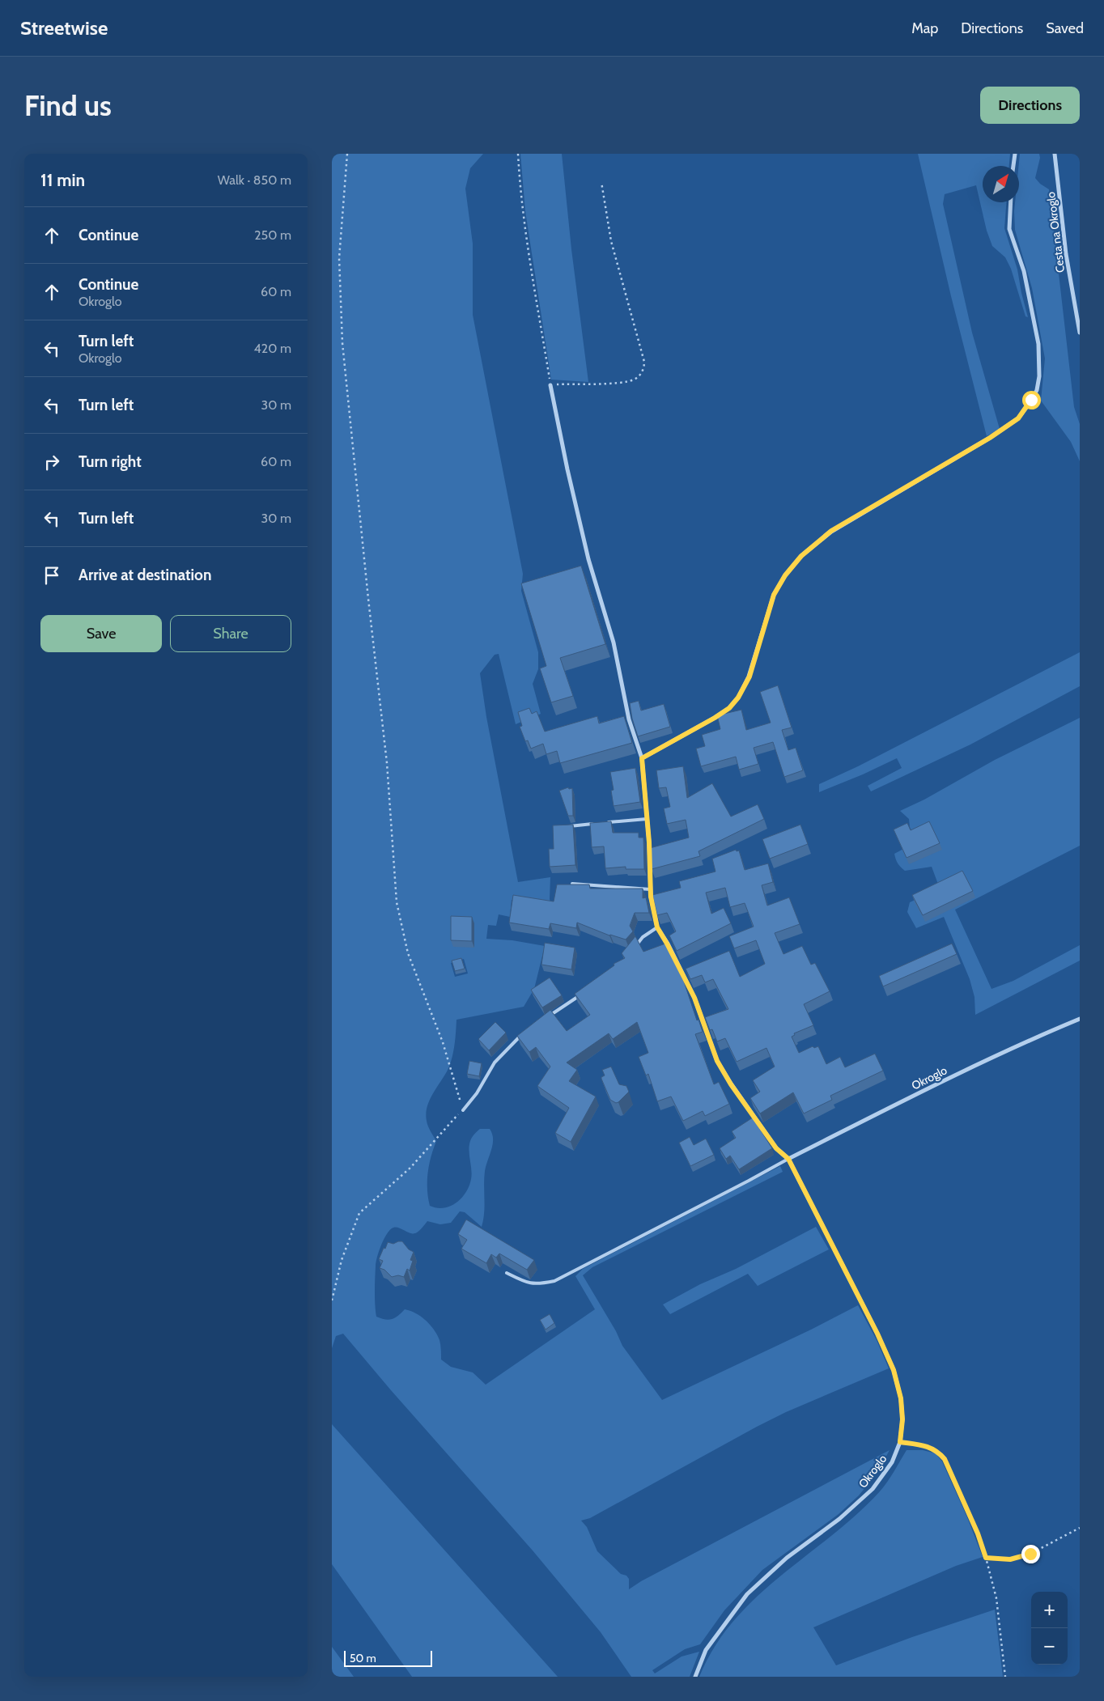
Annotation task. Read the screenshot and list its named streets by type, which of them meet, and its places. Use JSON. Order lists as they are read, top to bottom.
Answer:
{
  "streets": {
    "street": ["Cesta na Okroglo", "Okroglo"]
  },
  "scale_bar": "50 m",
  "north": "top right",
  "page": {
    "header": "Streetwise",
    "nav": ["Map", "Directions", "Saved"],
    "buttons": [
      "Directions",
      ["Save", "Share"]
    ],
    "title": "Find us",
    "heading": ["11 min", "Walk · 850 m"],
    "list": [
      ["Continue", "250 m"],
      ["Continue", "Okroglo", "60 m"],
      ["Turn left", "Okroglo", "420 m"],
      ["Turn left", "30 m"],
      ["Turn right", "60 m"],
      ["Turn left", "30 m"],
      "Arrive at destination"
    ],
    "map_buttons": ["+", "−"],
    "scale": "50 m"
  }
}
